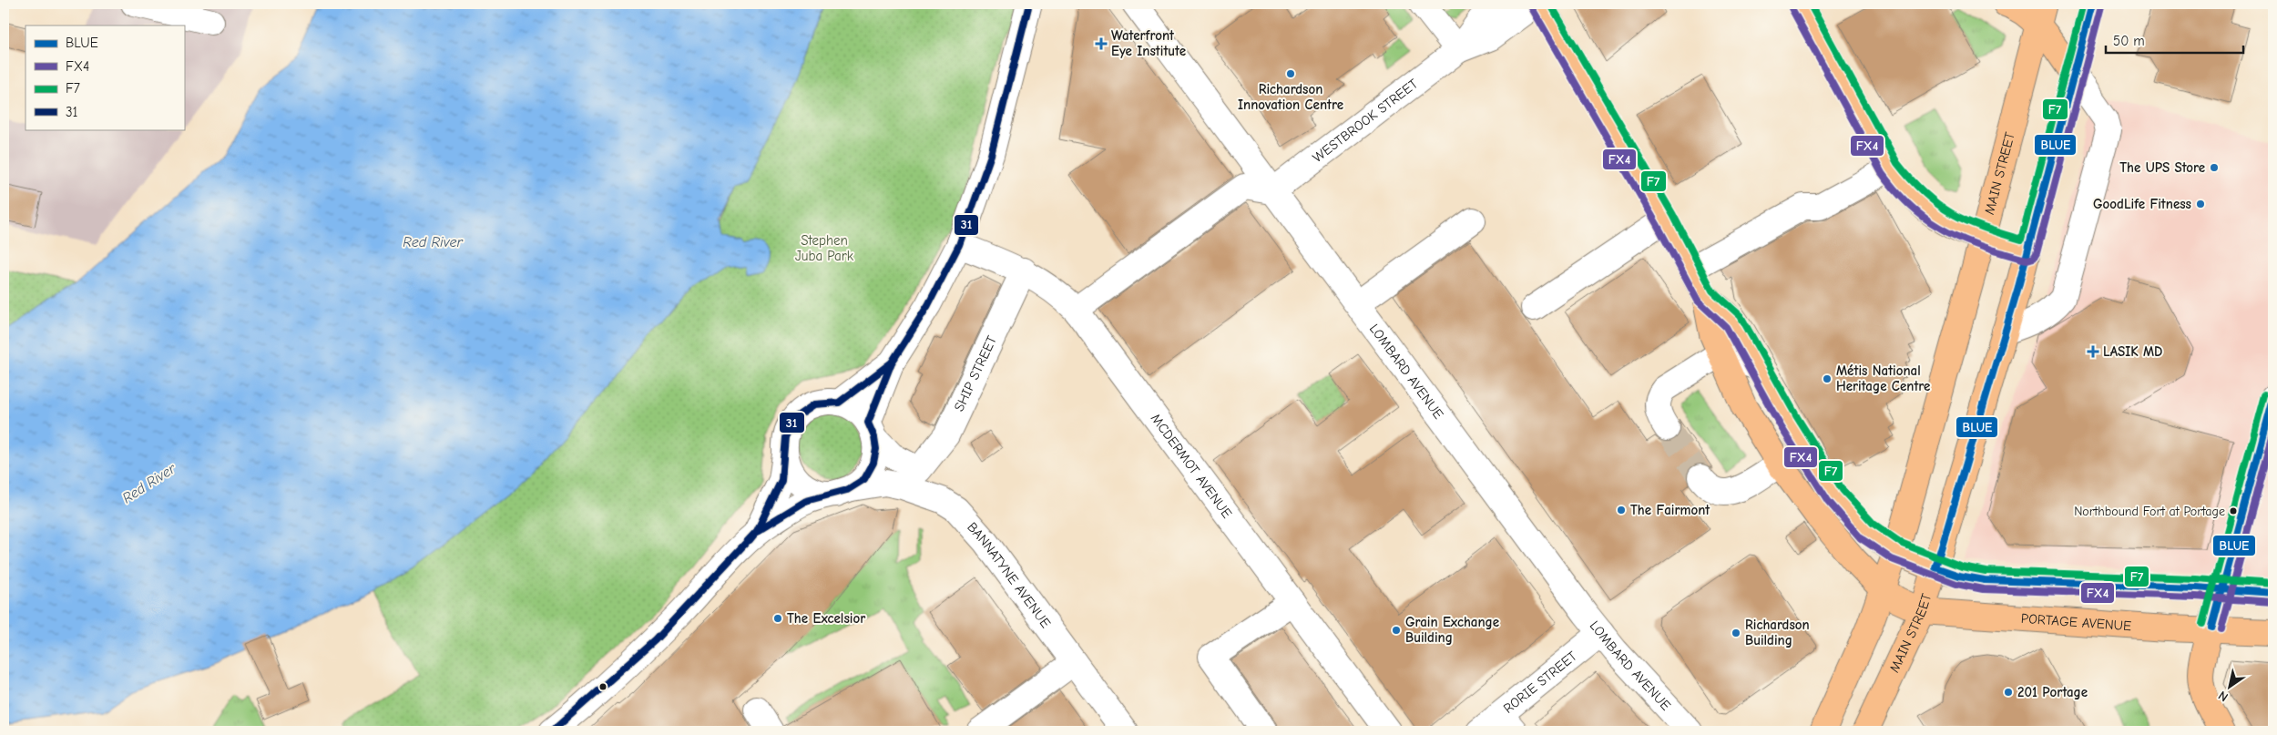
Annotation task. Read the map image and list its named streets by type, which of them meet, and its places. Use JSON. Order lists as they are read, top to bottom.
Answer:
{
  "streets": {
    "main road": ["MAIN STREET", "PORTAGE AVENUE"],
    "street": [
      "WESTBROOK STREET",
      "LOMBARD AVENUE",
      "SHIP STREET",
      "MCDERMOT AVENUE",
      "BANNATYNE AVENUE",
      "RORIE STREET"
    ]
  },
  "crossings": [
    ["WESTBROOK STREET", "LOMBARD AVENUE"],
    ["MAIN STREET", "PORTAGE AVENUE"],
    ["LOMBARD AVENUE", "RORIE STREET"],
    ["SHIP STREET", "MCDERMOT AVENUE"],
    ["SHIP STREET", "BANNATYNE AVENUE"]
  ],
  "water": ["Red River"],
  "parks": ["Stephen Juba Park"],
  "places": {
    "health": ["Waterfront Eye Institute", "LASIK MD"],
    "other": [
      "Richardson Innovation Centre",
      "The UPS Store",
      "GoodLife Fitness",
      "Métis National Heritage Centre",
      "The Fairmont",
      "Northbound Fort at Portage",
      "The Excelsior",
      "Grain Exchange Building",
      "Richardson Building",
      "201 Portage"
    ]
  },
  "lines": [
    "transit line BLUE",
    "transit line F7",
    "transit line 31",
    "transit line FX4"
  ],
  "legend": [
    "BLUE",
    "FX4",
    "F7",
    "31"
  ],
  "scale_bar": "50 m",
  "north": "bottom left"
}
